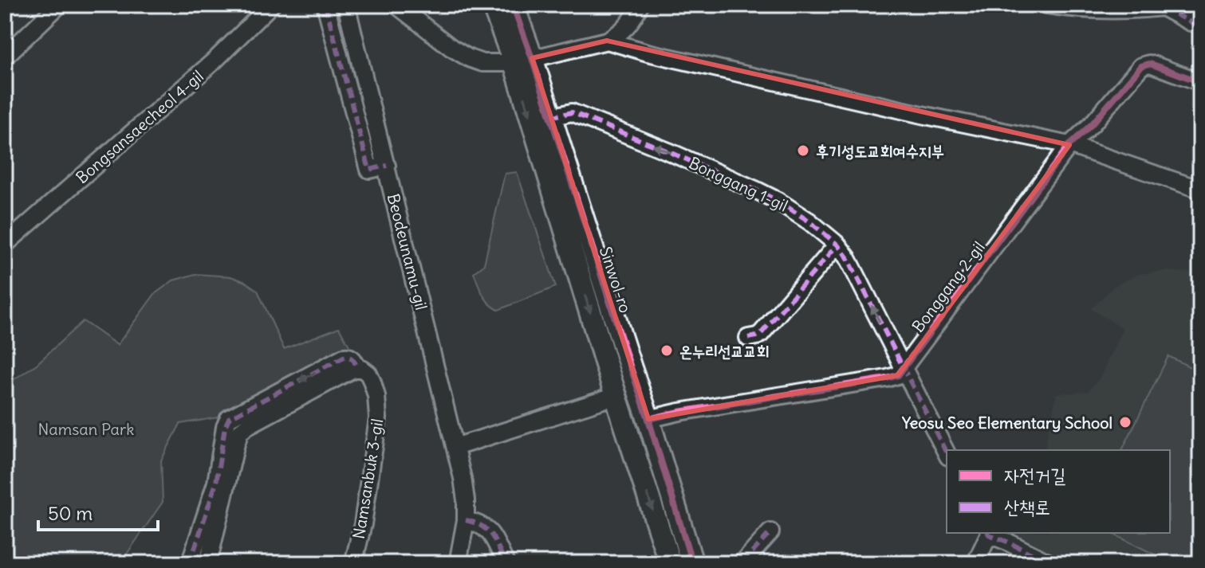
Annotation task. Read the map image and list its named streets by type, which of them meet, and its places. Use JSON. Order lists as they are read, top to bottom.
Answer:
{
  "streets": {
    "main road": ["Sinwol-ro"],
    "street": [
      "Bongsansaecheol 4-gil",
      "Bonggang 1-gil",
      "Beodeunamu-gil",
      "Bonggang 2-gil",
      "Namsanbuk 3-gil"
    ]
  },
  "crossings": [
    ["Bonggang 1-gil", "Sinwol-ro"],
    ["Bonggang 1-gil", "Bonggang 2-gil"]
  ],
  "parks": ["Namsan Park"],
  "places": ["후기성도교회여수지부", "온누리선교교회", "Yeosu Seo Elementary School"],
  "legend": ["자전거길", "산책로"],
  "scale_bar": "50 m"
}
